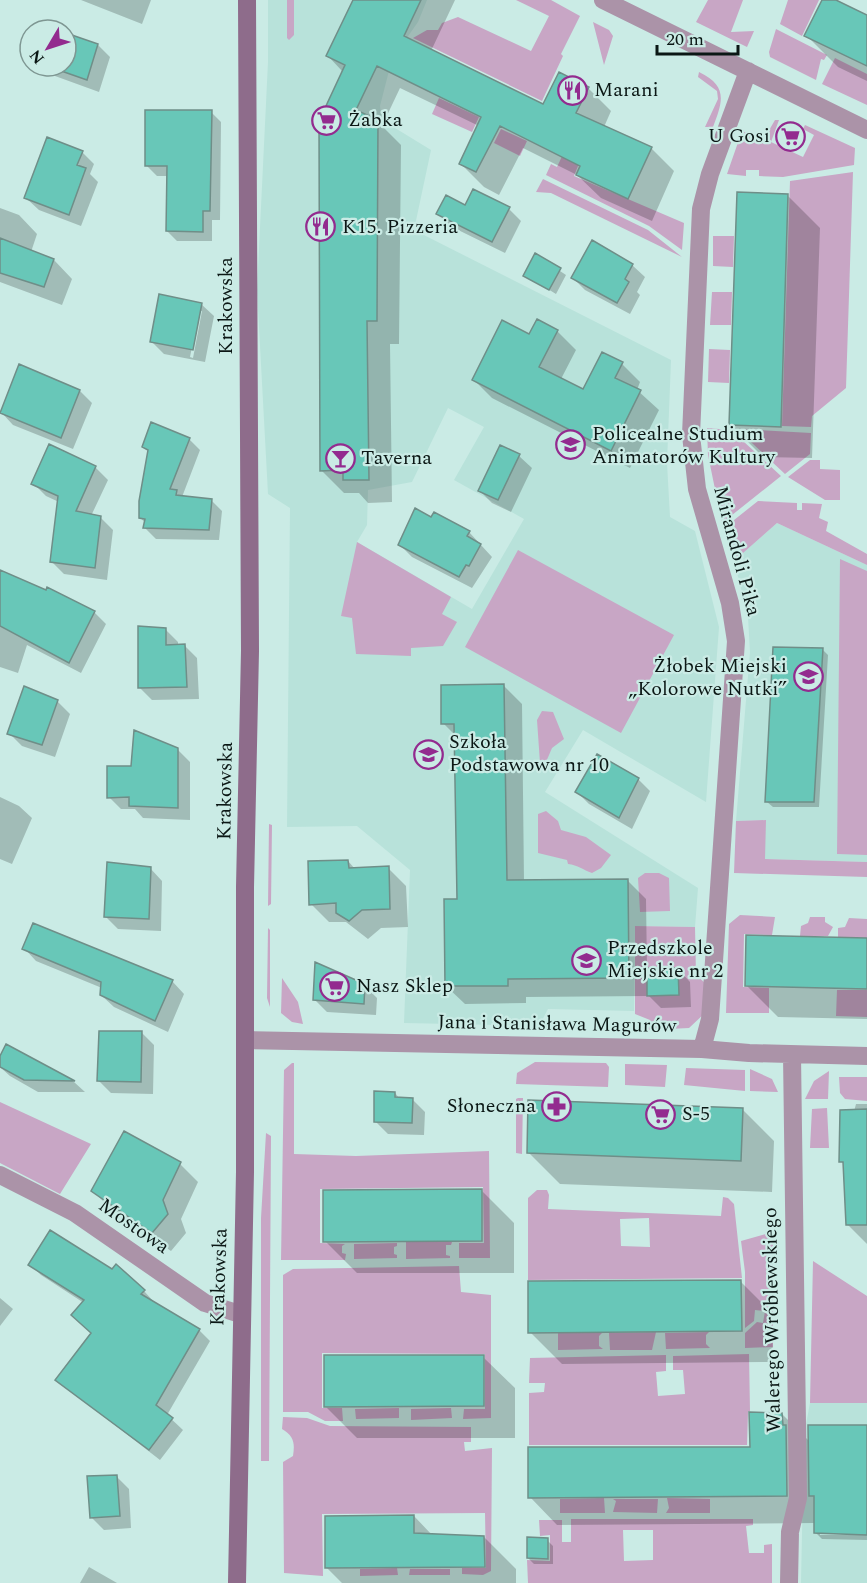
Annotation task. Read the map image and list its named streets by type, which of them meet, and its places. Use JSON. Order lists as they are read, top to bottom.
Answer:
{
  "streets": {
    "main road": ["Krakowska"],
    "street": [
      "Mirandoli Pika",
      "Jana i Stanisława Magurów",
      "Mostowa",
      "Walerego Wróblewskiego"
    ]
  },
  "crossings": [
    ["Krakowska", "Jana i Stanisława Magurów"],
    ["Krakowska", "Mostowa"],
    ["Mirandoli Pika", "Jana i Stanisława Magurów"],
    ["Jana i Stanisława Magurów", "Walerego Wróblewskiego"]
  ],
  "places": {
    "restaurant": ["Marani", "K15. Pizzeria"],
    "supermarket": [
      "Żabka",
      "U Gosi",
      "Nasz Sklep",
      "S-5"
    ],
    "school or university": [
      "Policealne Studium Animatorów Kultury",
      "Żłobek Miejski „Kolorowe Nutki”",
      "Szkoła Podstawowa nr 10",
      "Przedszkole Miejskie nr 2"
    ],
    "bar": ["Taverna"],
    "pharmacy": ["Słoneczna"]
  },
  "scale_bar": "20 m",
  "north": "bottom left"
}
